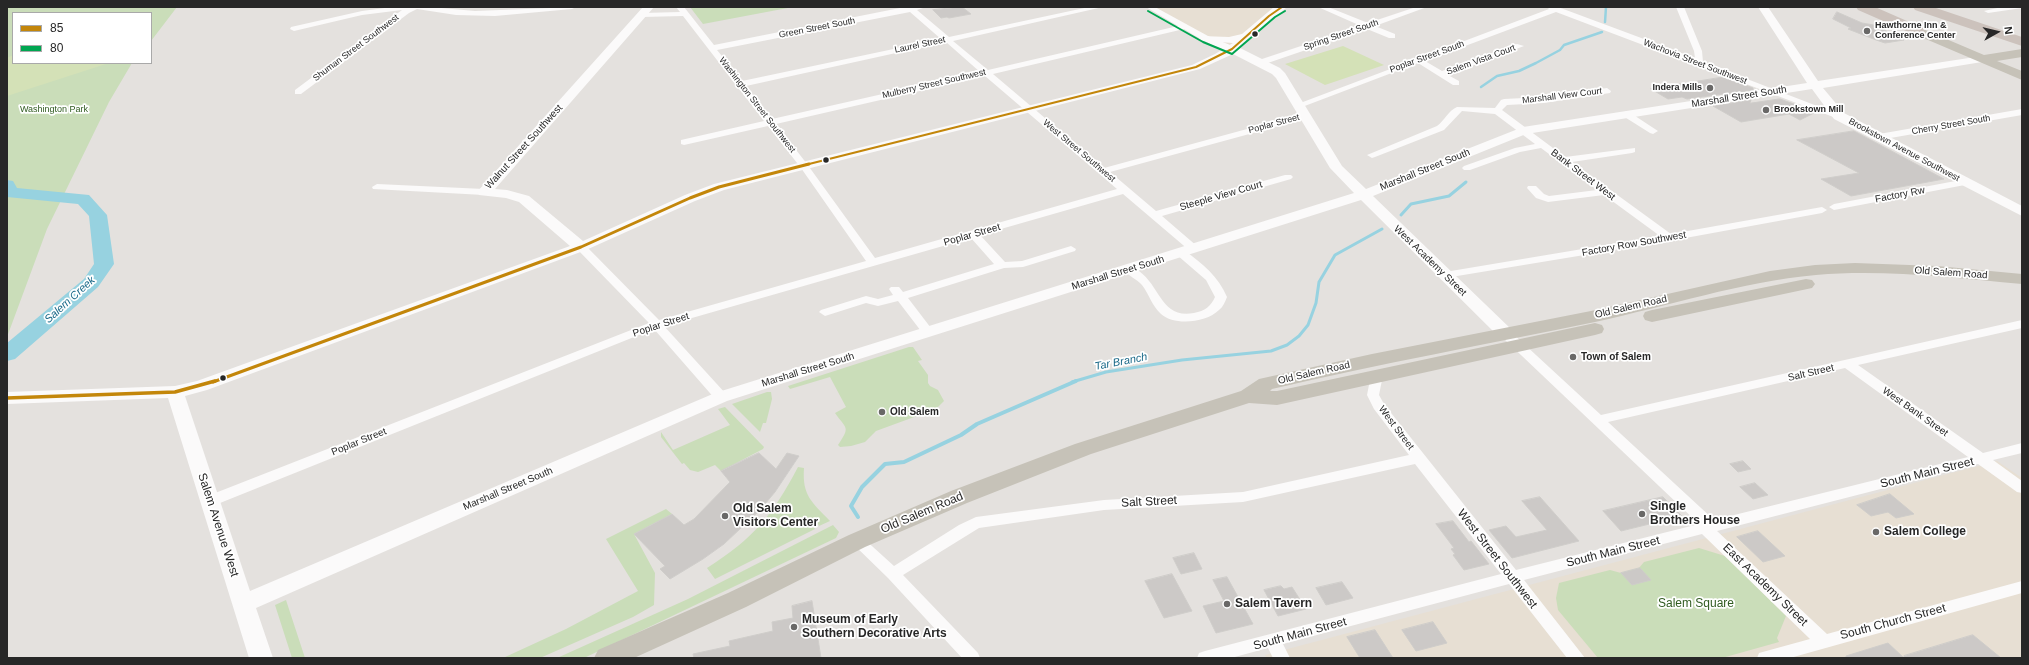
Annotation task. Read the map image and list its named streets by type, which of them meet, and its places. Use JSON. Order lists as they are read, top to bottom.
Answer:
{
  "streets": {
    "main road": ["Marshall Street South", "Old Salem Road"],
    "street": [
      "Green Street South",
      "Spring Street South",
      "Laurel Street",
      "Shuman Street Southwest",
      "Poplar Street South",
      "Salem Vista Court",
      "Wachovia Street Southwest",
      "Mulberry Street Southwest",
      "Marshall View Court",
      "Washington Street Southwest",
      "Poplar Street",
      "Cherry Street South",
      "Walnut Street Southwest",
      "Brookstown Avenue Southwest",
      "West Street Southwest",
      "Bank Street West",
      "Factory Rw",
      "Steeple View Court",
      "Factory Row Southwest",
      "West Academy Street",
      "Salt Street",
      "West Bank Street",
      "West Street",
      "South Main Street",
      "Salem Avenue West",
      "East Academy Street",
      "South Church Street"
    ]
  },
  "crossings": [
    ["Green Street South", "Washington Street Southwest"],
    ["Green Street South", "West Street Southwest"],
    ["Spring Street South", "West Academy Street"],
    ["Laurel Street", "Washington Street Southwest"],
    ["Laurel Street", "West Street Southwest"],
    ["Poplar Street South", "Wachovia Street Southwest"],
    ["Poplar Street South", "Poplar Street"],
    ["Poplar Street South", "West Academy Street"],
    ["Wachovia Street Southwest", "Marshall Street South"],
    ["Wachovia Street Southwest", "Brookstown Avenue Southwest"],
    ["Mulberry Street Southwest", "Washington Street Southwest"],
    ["Mulberry Street Southwest", "West Street Southwest"],
    ["Mulberry Street Southwest", "West Academy Street"],
    ["Marshall View Court", "Bank Street West"],
    ["Marshall Street South", "Walnut Street Southwest"],
    ["Marshall Street South", "Brookstown Avenue Southwest"],
    ["Marshall Street South", "West Street Southwest"],
    ["Marshall Street South", "Bank Street West"],
    ["Marshall Street South", "West Academy Street"],
    ["Marshall Street South", "Salem Avenue West"],
    ["Washington Street Southwest", "Poplar Street"],
    ["Poplar Street", "Walnut Street Southwest"],
    ["Poplar Street", "West Street Southwest"],
    ["Poplar Street", "West Academy Street"],
    ["Poplar Street", "Salem Avenue West"],
    ["Cherry Street South", "Brookstown Avenue Southwest"],
    ["Brookstown Avenue Southwest", "Factory Rw"],
    ["West Street Southwest", "Steeple View Court"],
    ["West Street Southwest", "Salt Street"],
    ["West Street Southwest", "West Street"],
    ["West Street Southwest", "South Main Street"],
    ["Bank Street West", "Factory Row Southwest"],
    ["Factory Row Southwest", "West Academy Street"],
    ["West Academy Street", "Old Salem Road"],
    ["West Academy Street", "Salt Street"],
    ["West Academy Street", "South Main Street"],
    ["West Academy Street", "East Academy Street"],
    ["Old Salem Road", "West Street"],
    ["Salt Street", "West Bank Street"],
    ["Salt Street", "West Street"],
    ["West Bank Street", "South Main Street"],
    ["South Main Street", "East Academy Street"],
    ["East Academy Street", "South Church Street"]
  ],
  "water": ["Salem Creek", "Tar Branch"],
  "parks": ["Washington Park", "Salem Square"],
  "places": [
    "Hawthorne Inn & Conference Center",
    "Indera Mills",
    "Brookstown Mill",
    "Town of Salem",
    "Old Salem",
    "Single Brothers House",
    "Old Salem Visitors Center",
    "Salem College",
    "Salem Tavern",
    "Museum of Early Southern Decorative Arts"
  ],
  "lines": ["transit line 85", "transit line 80"],
  "legend": ["85", "80"],
  "north": "right"
}
